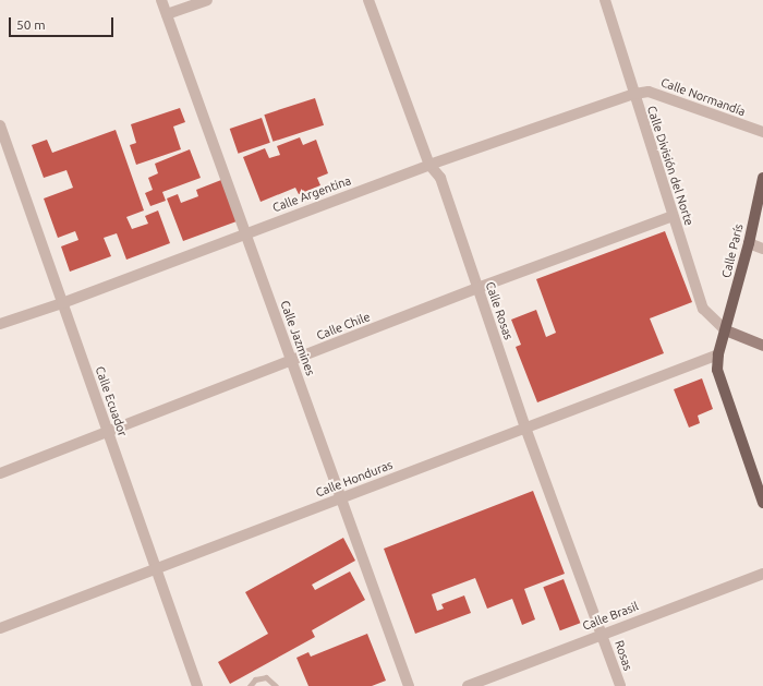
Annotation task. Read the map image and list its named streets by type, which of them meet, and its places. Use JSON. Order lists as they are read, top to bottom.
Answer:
{
  "streets": {
    "main road": ["Calle París"],
    "street": [
      "Calle Normandía",
      "Calle División del Norte",
      "Calle Argentina",
      "Calle Rosas",
      "Calle Chile",
      "Calle Jazmines",
      "Calle Ecuador",
      "Calle Honduras",
      "Calle Brasil",
      "Rosas"
    ]
  },
  "crossings": [
    ["Calle Normandía", "Calle División del Norte"],
    ["Calle Normandía", "Calle Argentina"],
    ["Calle División del Norte", "Calle Argentina"],
    ["Calle División del Norte", "Calle París"],
    ["Calle División del Norte", "Calle Chile"],
    ["Calle Argentina", "Calle Rosas"],
    ["Calle Argentina", "Calle Jazmines"],
    ["Calle Argentina", "Calle Ecuador"],
    ["Calle París", "Calle Honduras"],
    ["Calle Rosas", "Calle Chile"],
    ["Calle Rosas", "Calle Honduras"],
    ["Calle Rosas", "Calle Brasil"],
    ["Calle Rosas", "Rosas"],
    ["Calle Chile", "Calle Jazmines"],
    ["Calle Chile", "Calle Ecuador"],
    ["Calle Jazmines", "Calle Honduras"],
    ["Calle Ecuador", "Calle Honduras"],
    ["Calle Brasil", "Rosas"]
  ],
  "scale_bar": "50 m"
}
